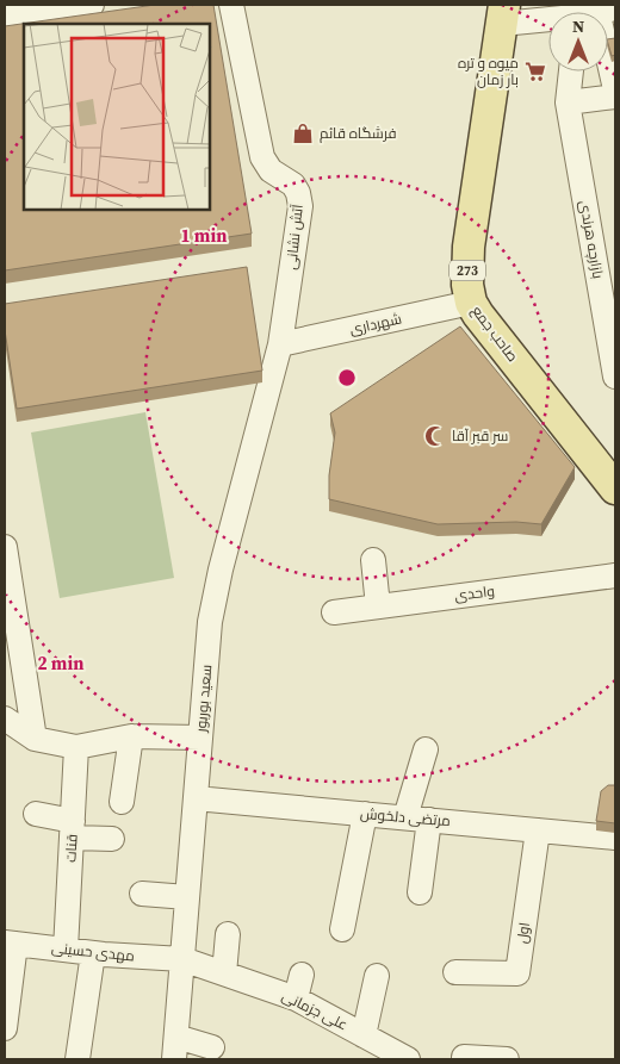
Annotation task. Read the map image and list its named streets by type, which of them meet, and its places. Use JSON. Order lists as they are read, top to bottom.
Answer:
{
  "streets": {
    "main road": ["273", "صاحب جمع"],
    "street": [
      "آتش نشانی",
      "بازارچه هرندی",
      "شهرداری",
      "واحدی",
      "سعید بوربور",
      "مرتضی دلخوش",
      "قنات",
      "اول",
      "مهدی حسینی",
      "علی جزمانی"
    ]
  },
  "crossings": [
    ["آتش نشانی", "شهرداری"],
    ["آتش نشانی", "سعید بوربور"],
    ["شهرداری", "صاحب جمع"],
    ["شهرداری", "سعید بوربور"],
    ["سعید بوربور", "مرتضی دلخوش"],
    ["سعید بوربور", "مهدی حسینی"],
    ["سعید بوربور", "علی جزمانی"],
    ["مرتضی دلخوش", "اول"],
    ["قنات", "مهدی حسینی"],
    ["مهدی حسینی", "علی جزمانی"]
  ],
  "places": {
    "supermarket": ["میوه و تره بار زمان"],
    "shop": ["فرشگاه قائم"],
    "mosque": ["سر قبر آقا"]
  },
  "north": "top",
  "rings": ["1 min", "2 min"]
}
